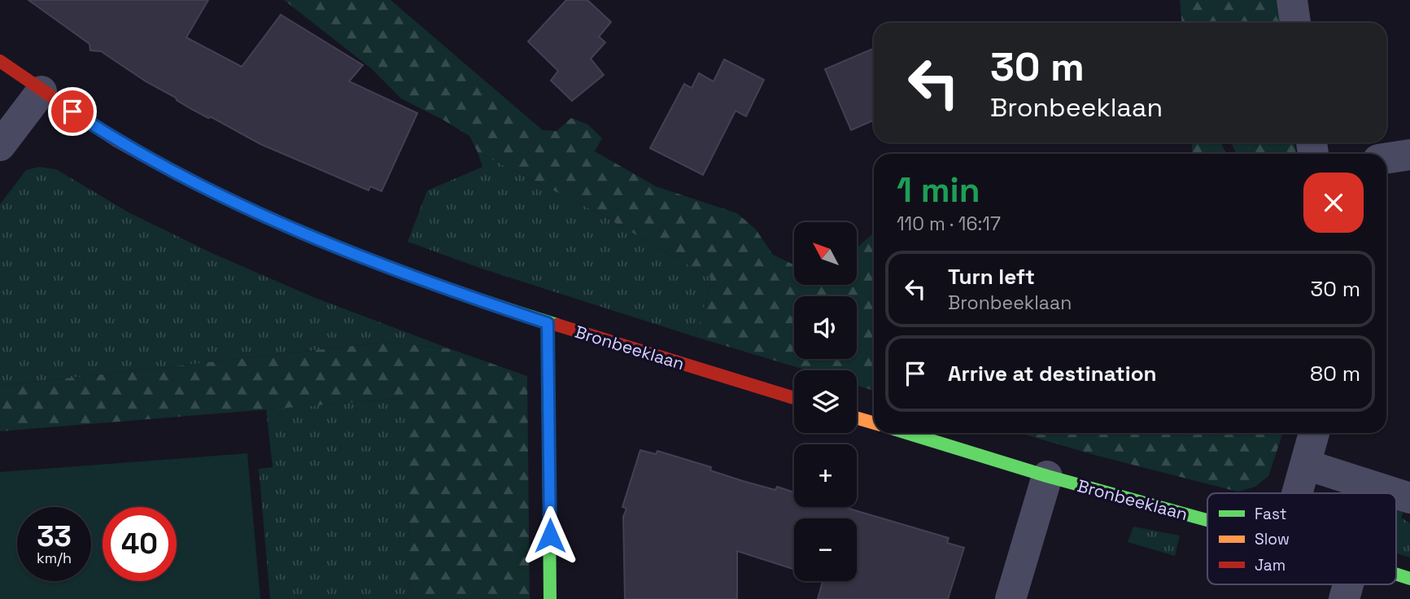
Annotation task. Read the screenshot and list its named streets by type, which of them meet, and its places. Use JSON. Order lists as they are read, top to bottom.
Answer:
{
  "streets": {
    "street": ["Bronbeeklaan"]
  },
  "legend": ["Fast", "Slow", "Jam"],
  "north": "top left",
  "page": {
    "turn": ["30 m", "Bronbeeklaan"],
    "heading": ["1 min", "110 m · 16:17"],
    "map_buttons": ["+", "−"],
    "list": [
      {
        "name": "Turn left",
        "note": "Bronbeeklaan",
        "value": "30 m"
      },
      {
        "name": "Arrive at destination",
        "value": "80 m"
      }
    ],
    "speed": "33 km/h",
    "limit": "40"
  }
}
